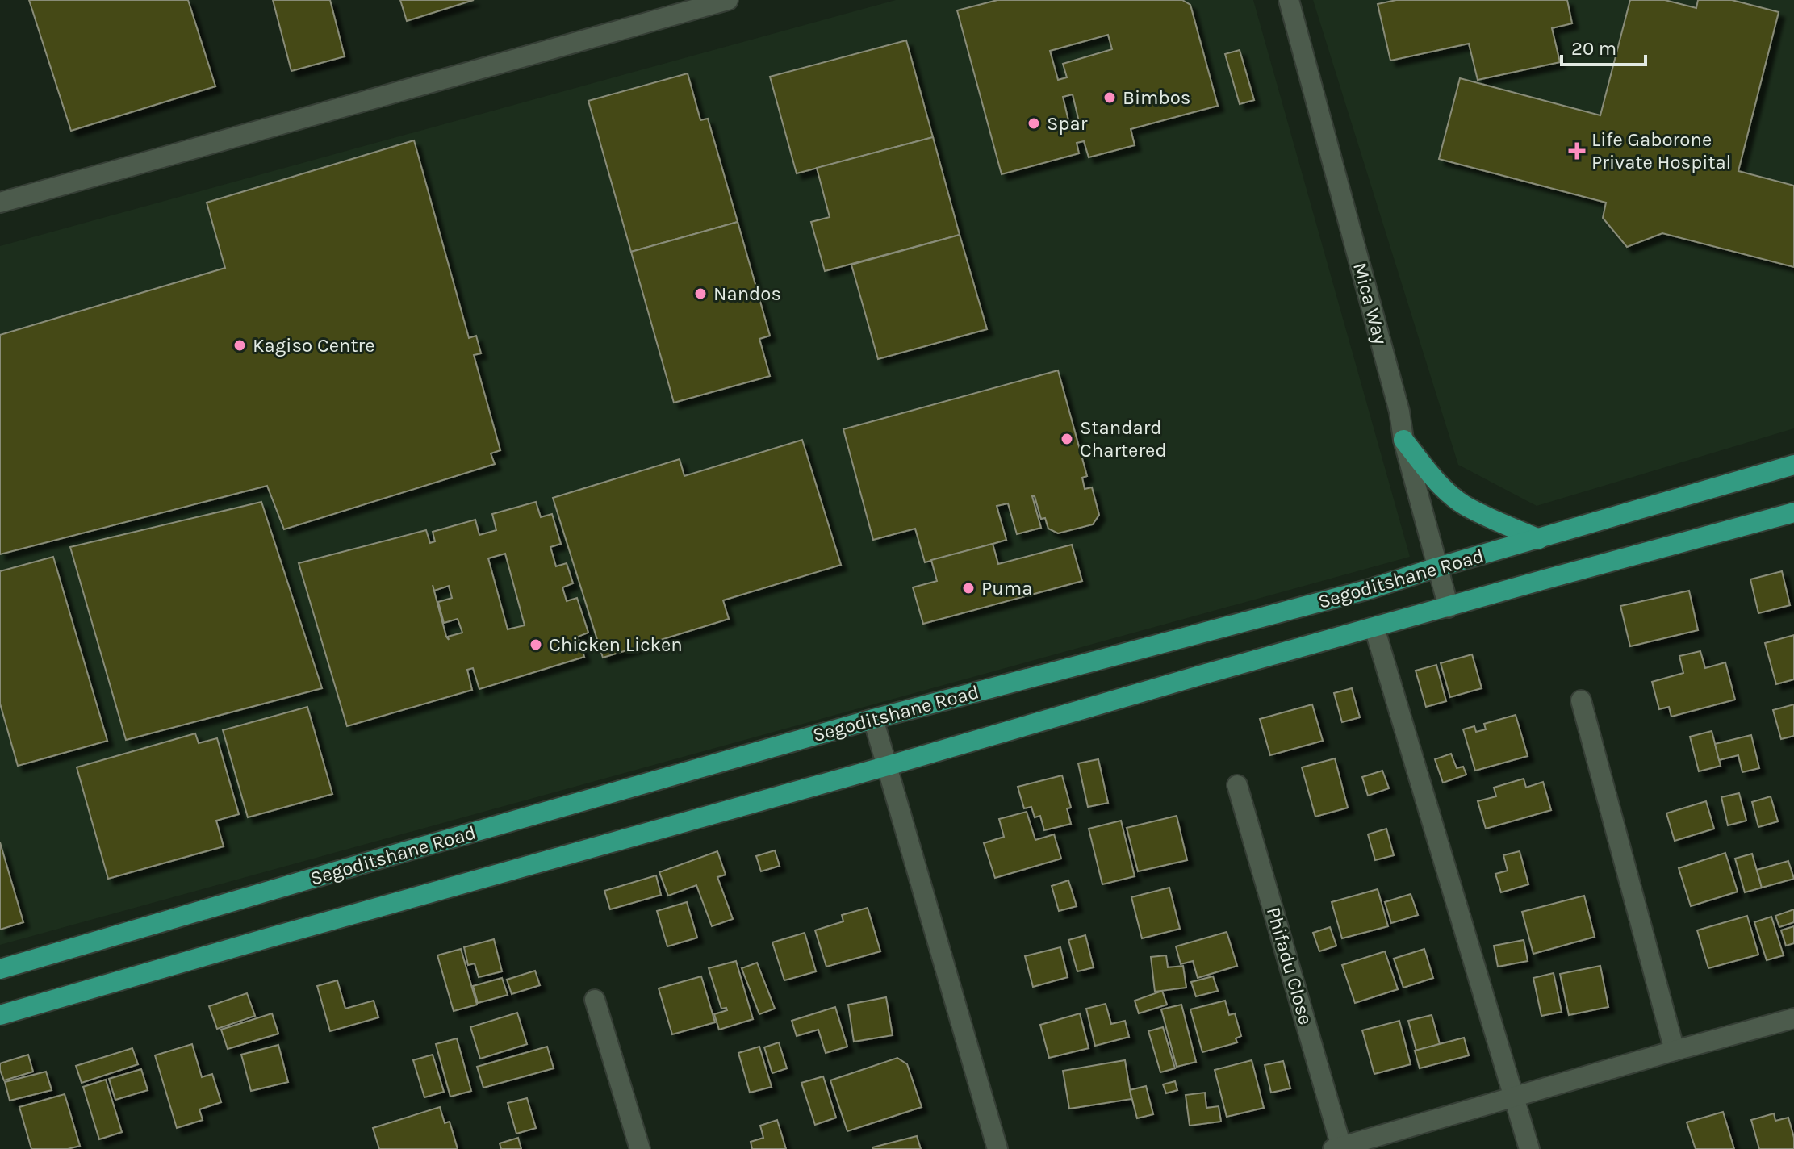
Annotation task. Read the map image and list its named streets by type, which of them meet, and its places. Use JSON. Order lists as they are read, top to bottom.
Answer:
{
  "streets": {
    "main road": ["Segoditshane Road"],
    "street": ["Mica Way", "Phifadu Close"]
  },
  "crossings": [
    ["Mica Way", "Segoditshane Road"]
  ],
  "places": {
    "other": [
      "Bimbos",
      "Spar",
      "Nandos",
      "Kagiso Centre",
      "Standard Chartered",
      "Puma",
      "Chicken Licken"
    ],
    "health": ["Life Gaborone Private Hospital"]
  },
  "scale_bar": "20 m"
}
